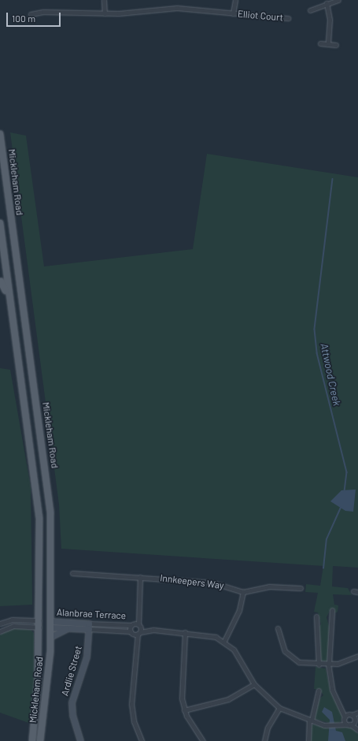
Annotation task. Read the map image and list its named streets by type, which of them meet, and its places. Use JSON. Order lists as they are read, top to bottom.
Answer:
{
  "streets": {
    "main road": ["Mickleham Road"],
    "street": [
      "Elliot Court",
      "Innkeepers Way",
      "Alanbrae Terrace",
      "Ardlie Street"
    ]
  },
  "crossings": [
    ["Mickleham Road", "Alanbrae Terrace"],
    ["Alanbrae Terrace", "Ardlie Street"]
  ],
  "water": ["Attwood Creek"],
  "scale_bar": "100 m"
}
